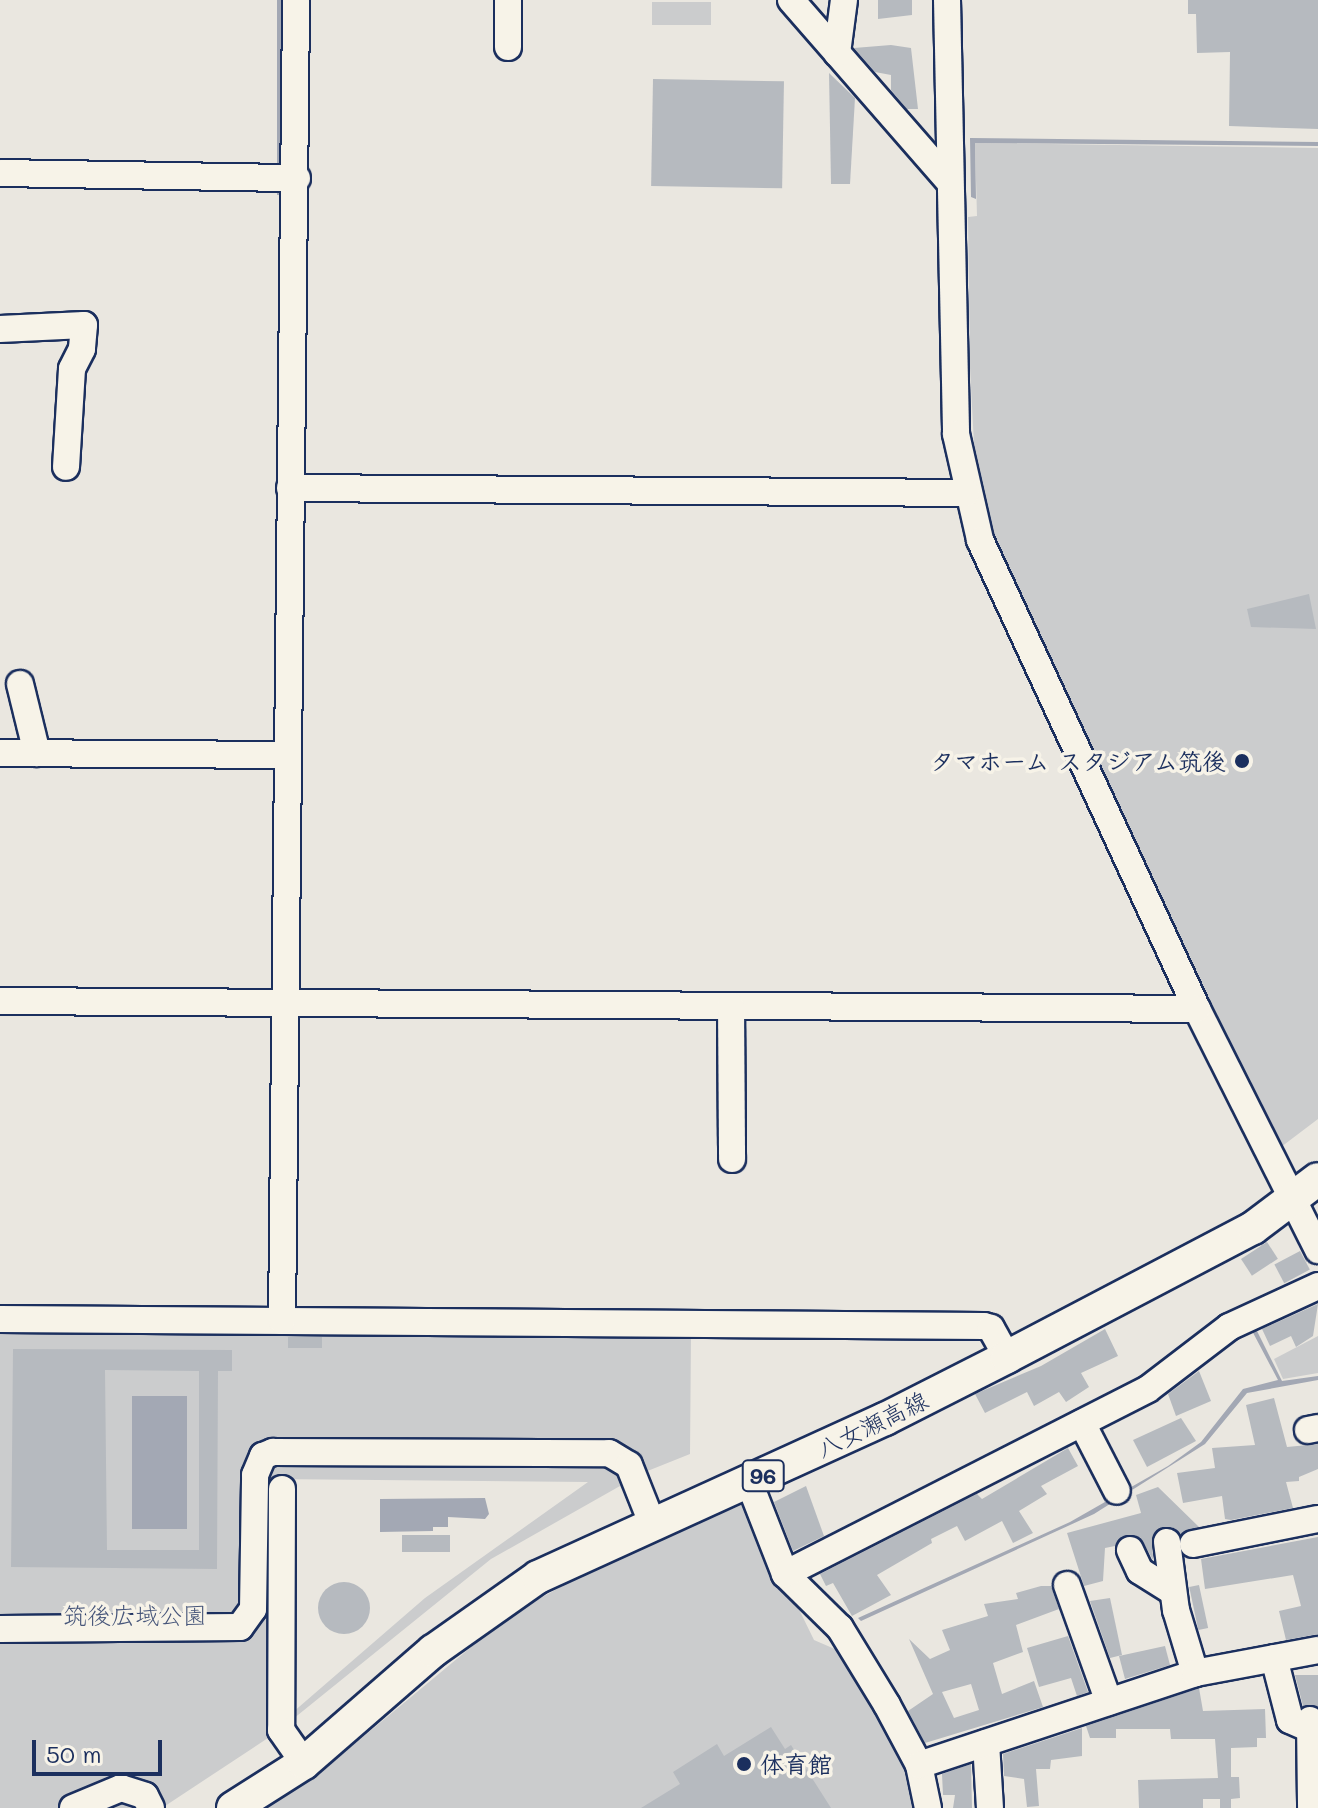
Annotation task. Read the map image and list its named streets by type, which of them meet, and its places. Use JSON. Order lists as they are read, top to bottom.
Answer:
{
  "streets": {
    "main road": ["八女瀬高線", "96"]
  },
  "parks": ["筑後広域公園"],
  "places": ["タマホーム スタジアム筑後", "体育館"],
  "scale_bar": "50 m"
}
